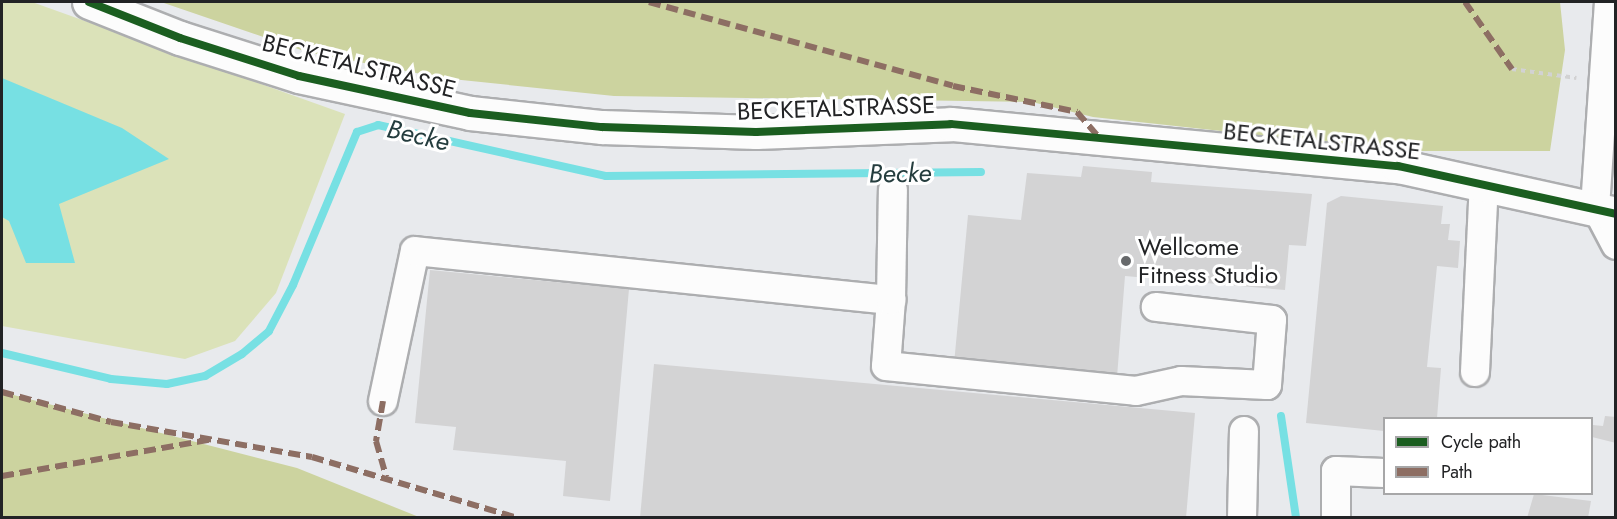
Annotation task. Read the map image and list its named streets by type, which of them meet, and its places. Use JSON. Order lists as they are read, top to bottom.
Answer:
{
  "streets": {
    "main road": ["BECKETALSTRASSE"]
  },
  "water": ["Becke"],
  "places": ["Wellcome Fitness Studio"],
  "legend": ["Cycle path", "Path"]
}
